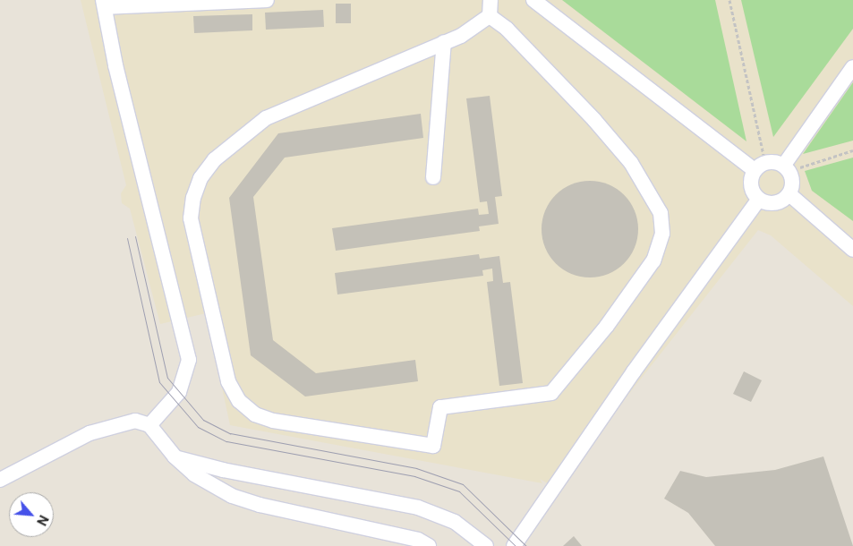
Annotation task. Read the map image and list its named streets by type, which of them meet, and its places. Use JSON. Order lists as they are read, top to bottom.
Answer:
{
  "north": "bottom right"
}
